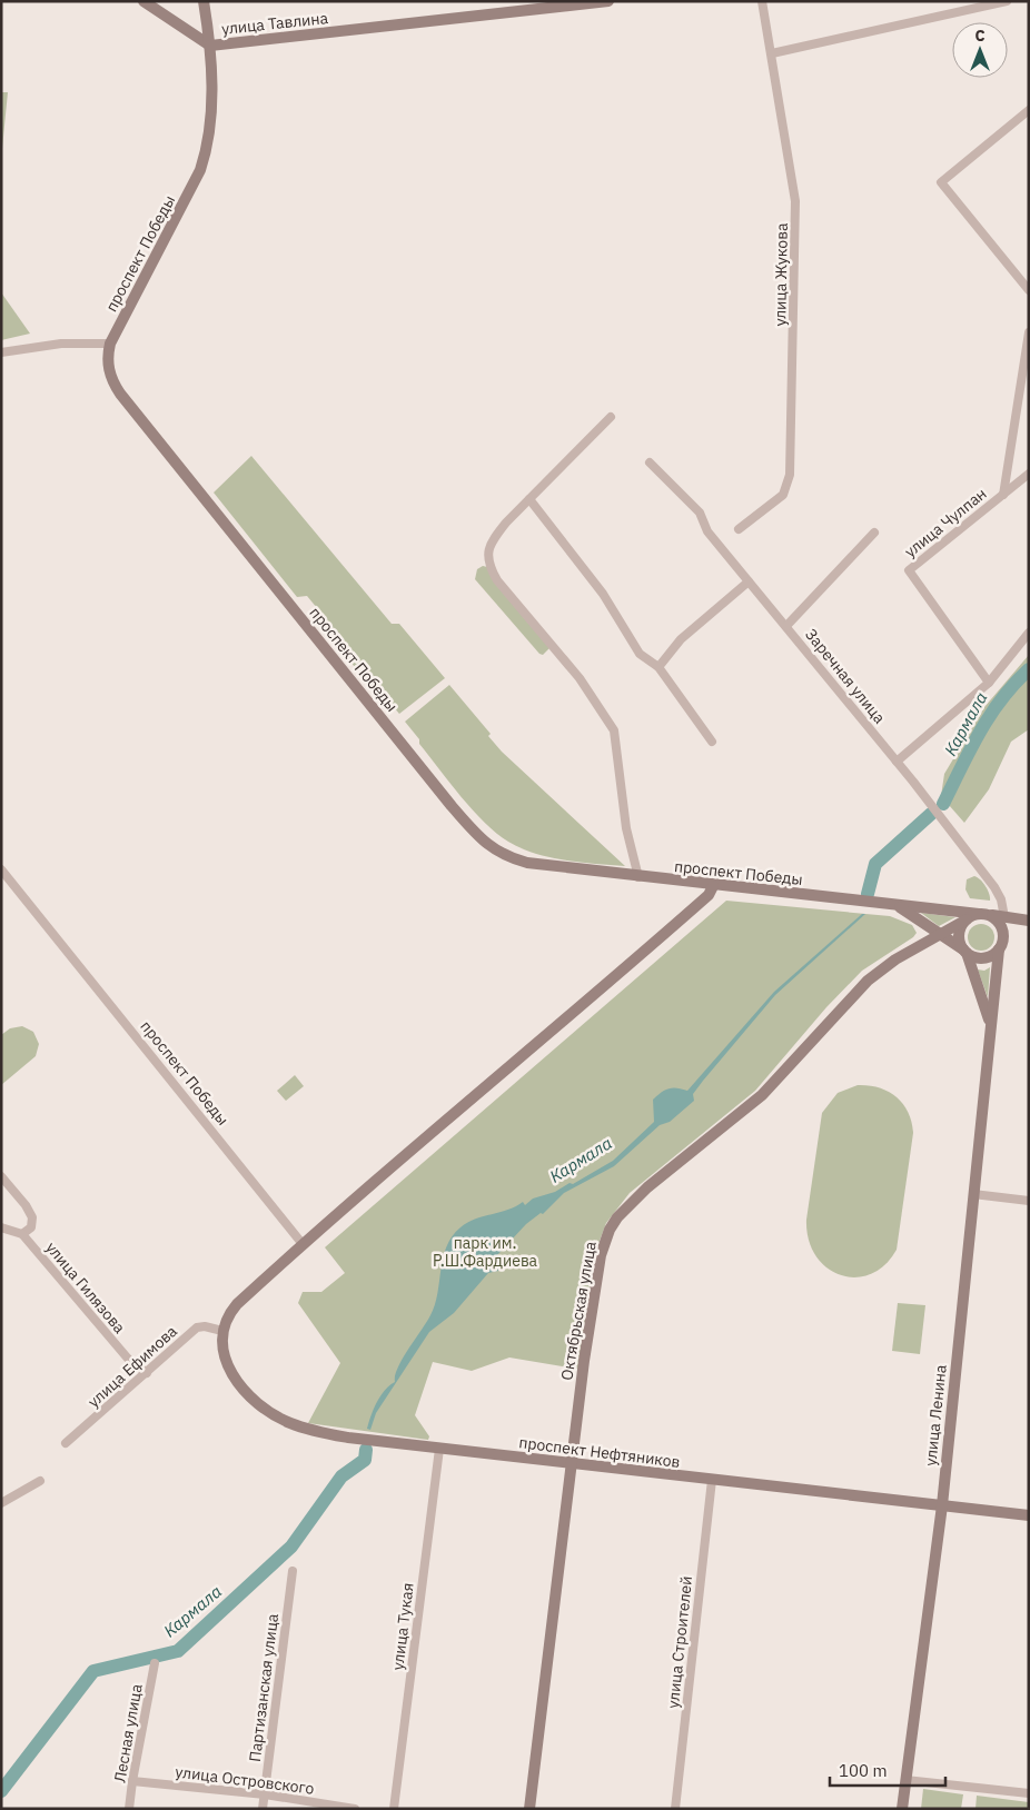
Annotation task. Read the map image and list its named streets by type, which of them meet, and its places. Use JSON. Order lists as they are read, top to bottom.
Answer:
{
  "streets": {
    "main road": [
      "улица Тавлина",
      "проспект Победы",
      "Октябрьская улица",
      "улица Ленина",
      "проспект Нефтяников"
    ],
    "street": [
      "улица Жукова",
      "улица Чулпан",
      "Заречная улица",
      "улица Гилязова",
      "улица Ефимова",
      "улица Тукая",
      "улица Строителей",
      "Партизанская улица",
      "Лесная улица",
      "улица Островского"
    ]
  },
  "crossings": [
    ["улица Тавлина", "проспект Победы"],
    ["проспект Победы", "Заречная улица"],
    ["проспект Победы", "Октябрьская улица"],
    ["проспект Победы", "улица Ленина"],
    ["улица Гилязова", "улица Ефимова"],
    ["Октябрьская улица", "улица Ленина"],
    ["Октябрьская улица", "проспект Нефтяников"],
    ["улица Ефимова", "проспект Нефтяников"],
    ["улица Ленина", "проспект Нефтяников"],
    ["проспект Нефтяников", "улица Тукая"],
    ["проспект Нефтяников", "улица Строителей"],
    ["Партизанская улица", "улица Островского"],
    ["Лесная улица", "улица Островского"]
  ],
  "water": ["Кармала"],
  "parks": ["парк им. Р.Ш.Фардиева"],
  "scale_bar": "100 m",
  "north": "top"
}
